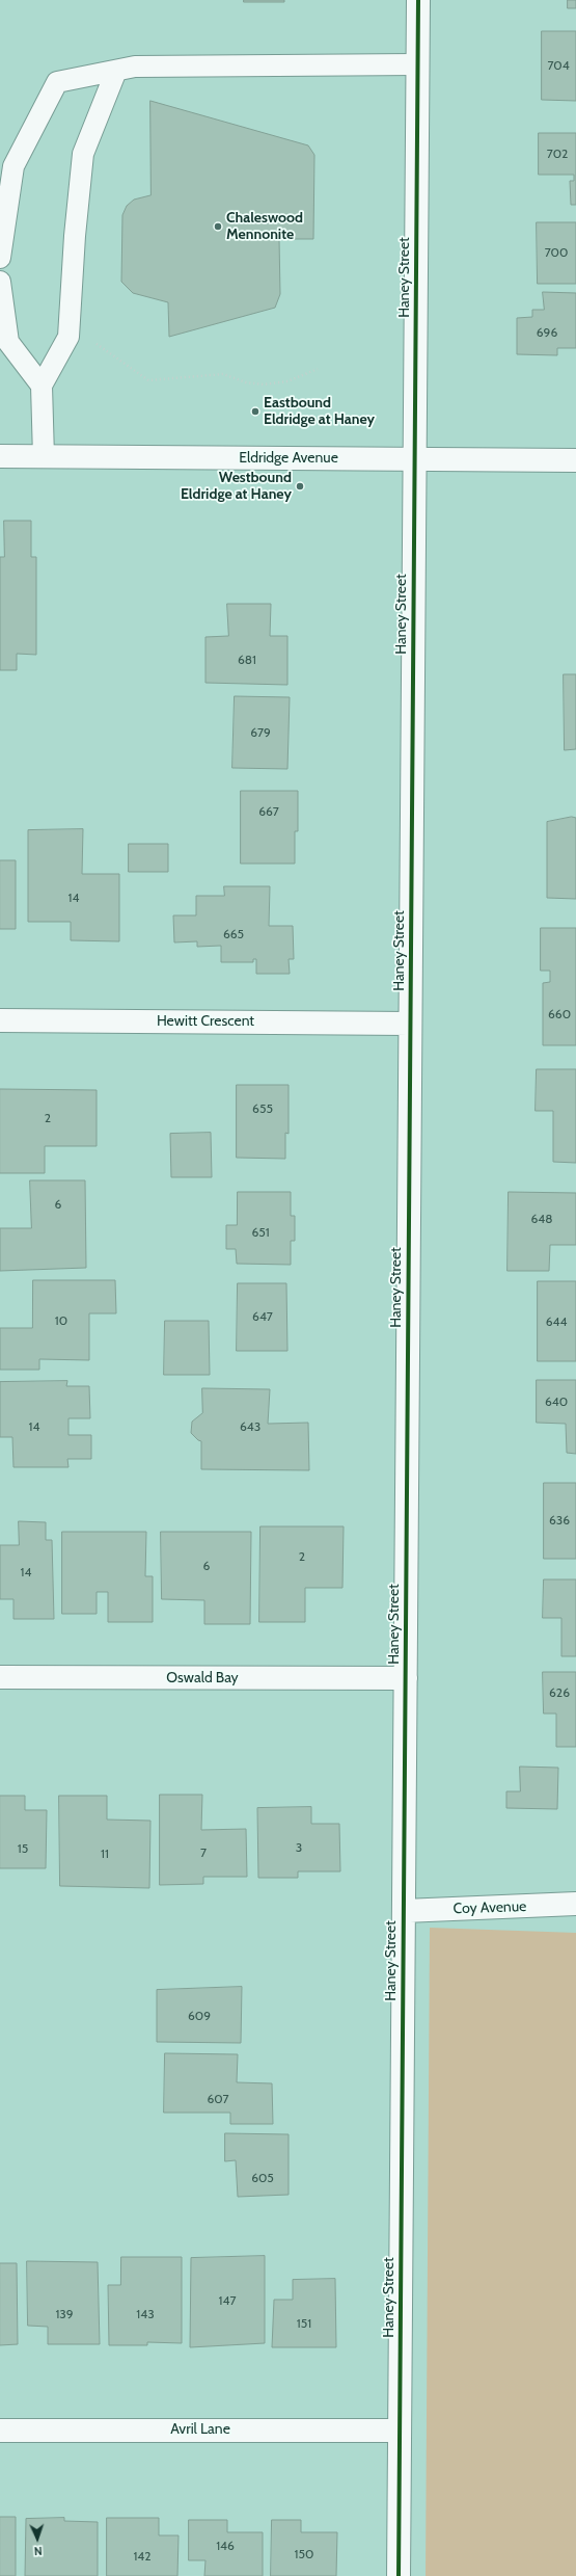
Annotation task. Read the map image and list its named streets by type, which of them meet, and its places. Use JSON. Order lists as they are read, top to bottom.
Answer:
{
  "streets": {
    "street": [
      "Haney Street",
      "Eldridge Avenue",
      "Hewitt Crescent",
      "Oswald Bay",
      "Coy Avenue",
      "Avril Lane"
    ]
  },
  "crossings": [
    ["Haney Street", "Eldridge Avenue"],
    ["Haney Street", "Hewitt Crescent"],
    ["Haney Street", "Oswald Bay"],
    ["Haney Street", "Coy Avenue"],
    ["Haney Street", "Avril Lane"]
  ],
  "places": ["Chaleswood Mennonite", "Eastbound Eldridge at Haney", "Westbound Eldridge at Haney"],
  "house_numbers": [
    "704",
    "702",
    "700",
    "696",
    "681",
    "679",
    "667",
    "14",
    "665",
    "660",
    "655",
    "2",
    "6",
    "648",
    "651",
    "647",
    "10",
    "644",
    "640",
    "14",
    "643",
    "636",
    "2",
    "6",
    "14",
    "626",
    "3",
    "15",
    "7",
    "11",
    "609",
    "607",
    "605",
    "147",
    "139",
    "143",
    "151",
    "146",
    "150",
    "142"
  ],
  "north": "bottom"
}
